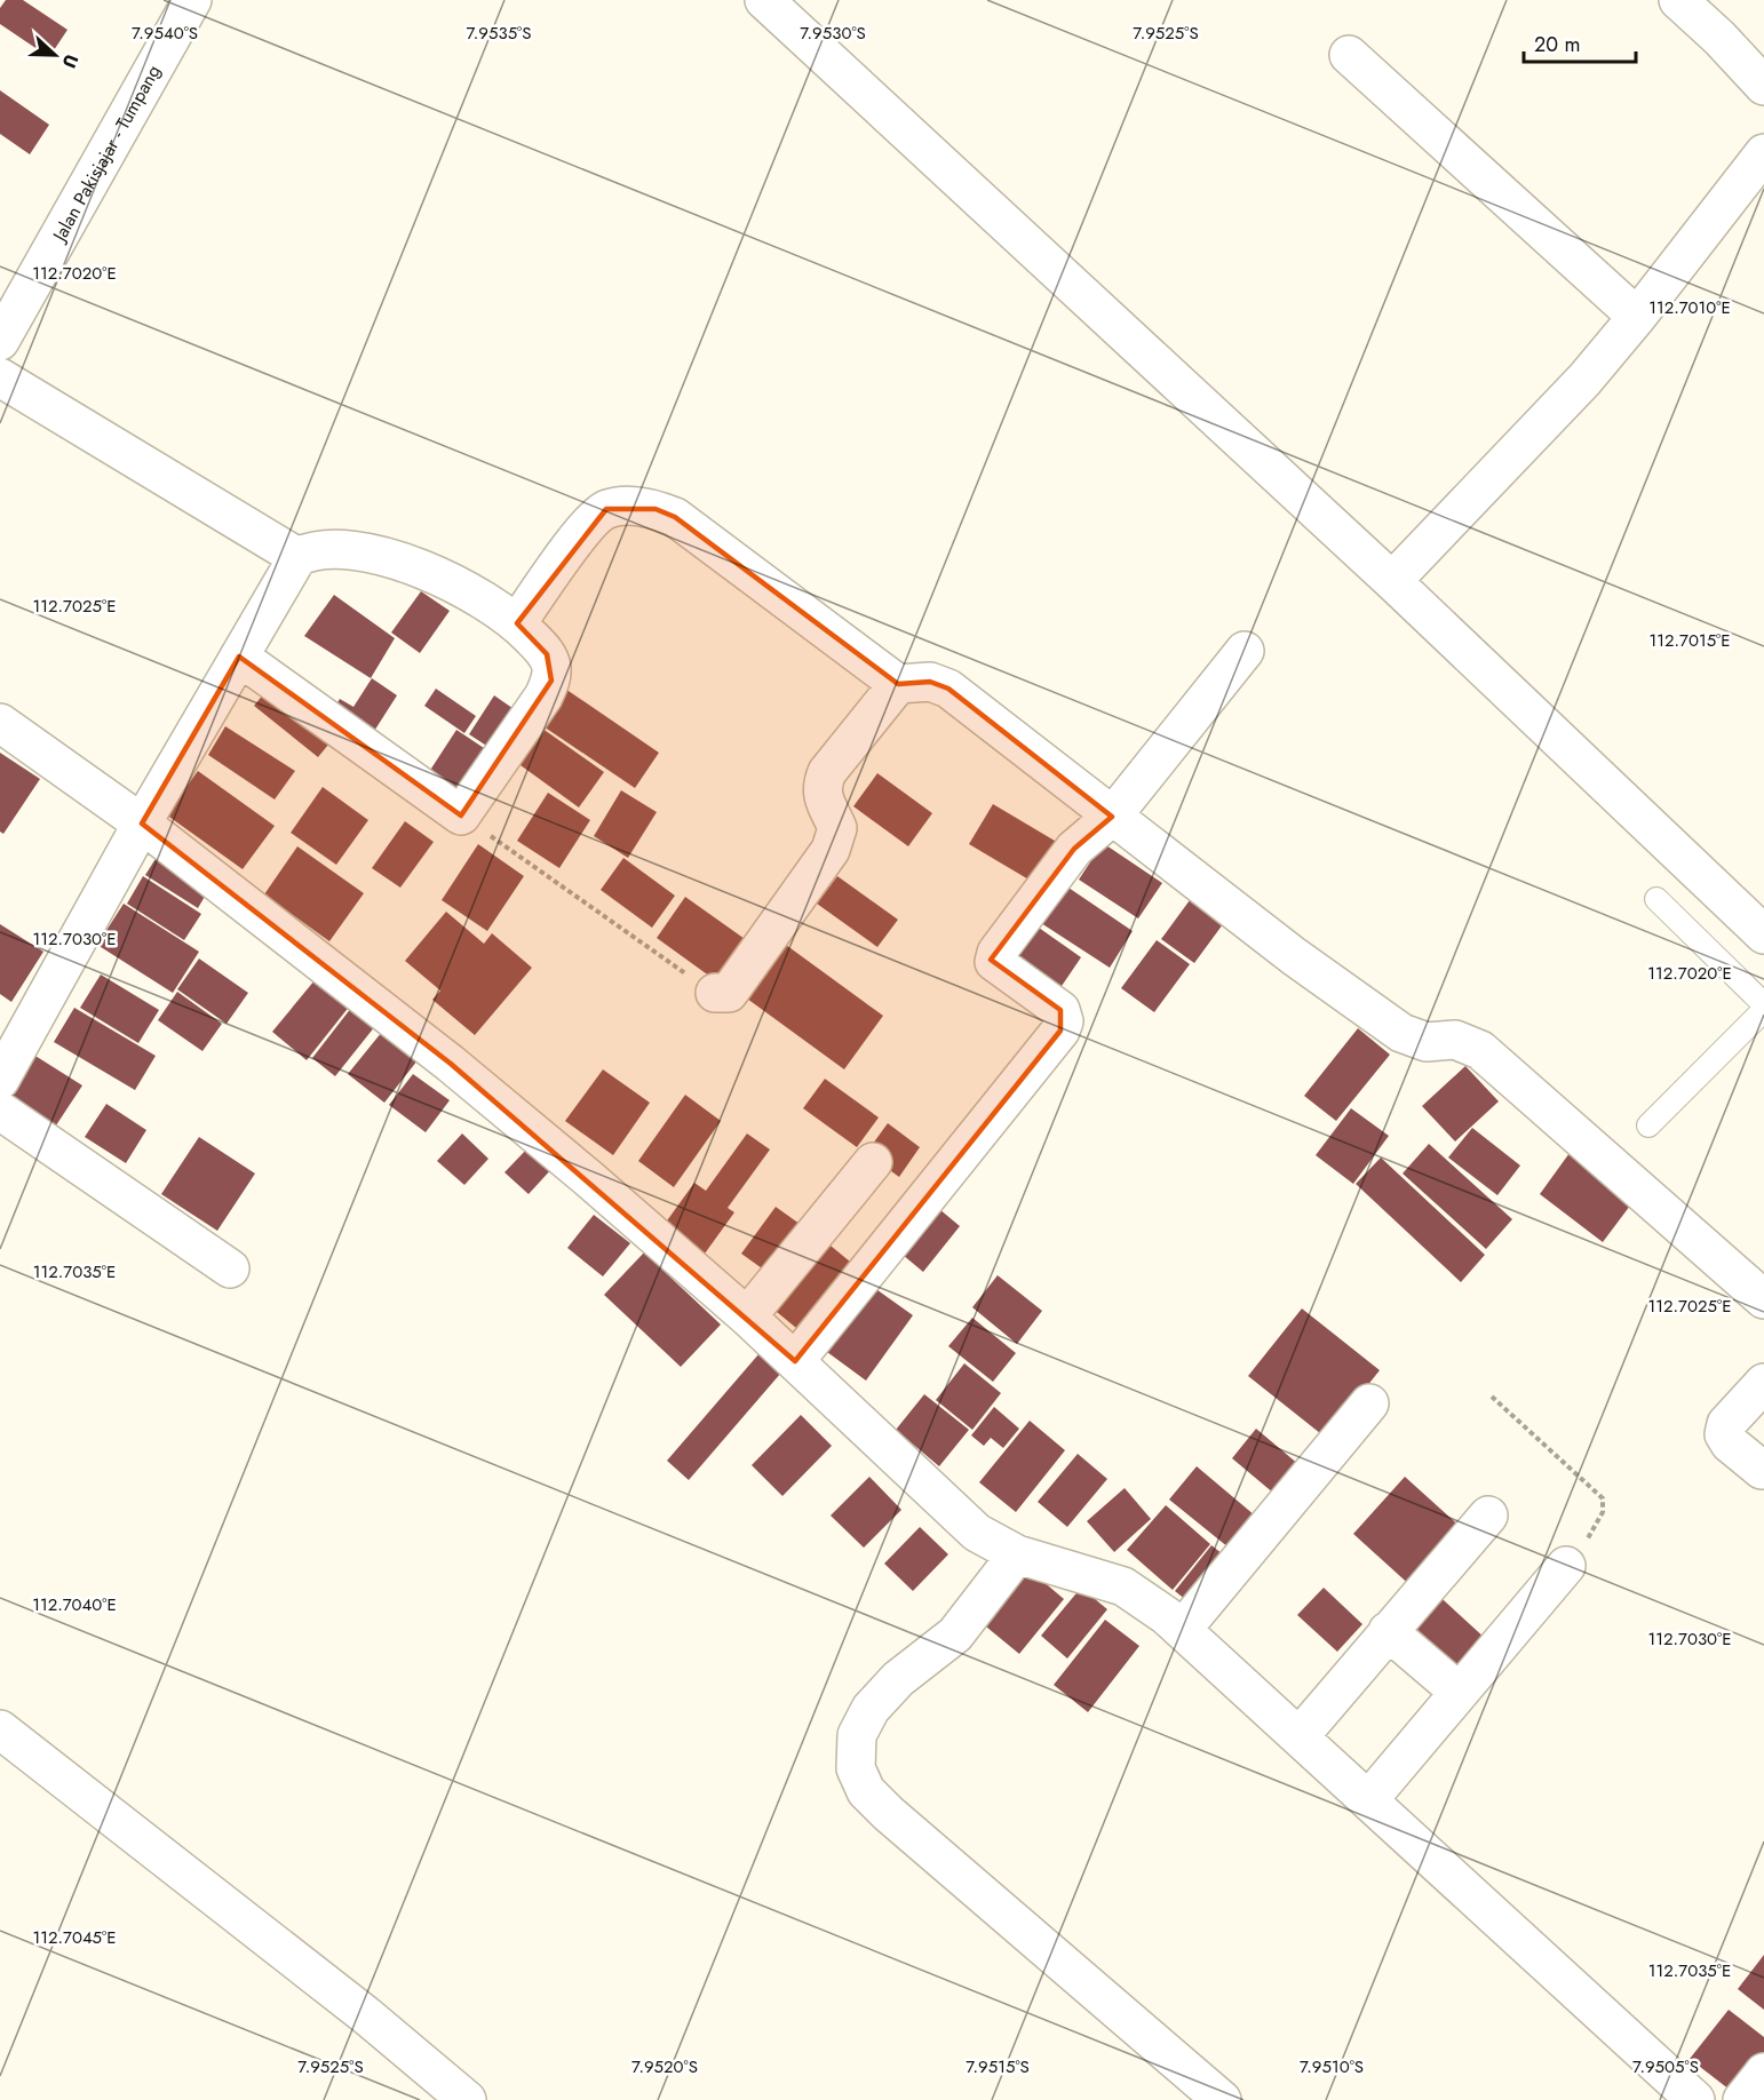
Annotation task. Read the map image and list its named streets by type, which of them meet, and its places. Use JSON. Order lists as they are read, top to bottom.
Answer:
{
  "streets": {
    "street": ["Jalan Pakisjajar - Tumpang"]
  },
  "scale_bar": "20 m",
  "north": "right",
  "coordinates": [
    "7.9535°S",
    "7.9540°S",
    "7.9530°S",
    "7.9525°S",
    "112.7020°E",
    "112.7010°E",
    "112.7025°E",
    "112.7015°E",
    "112.7030°E",
    "112.7035°E",
    "112.7040°E",
    "112.7045°E",
    "7.9520°S",
    "7.9515°S",
    "7.9510°S",
    "7.9505°S"
  ]
}
